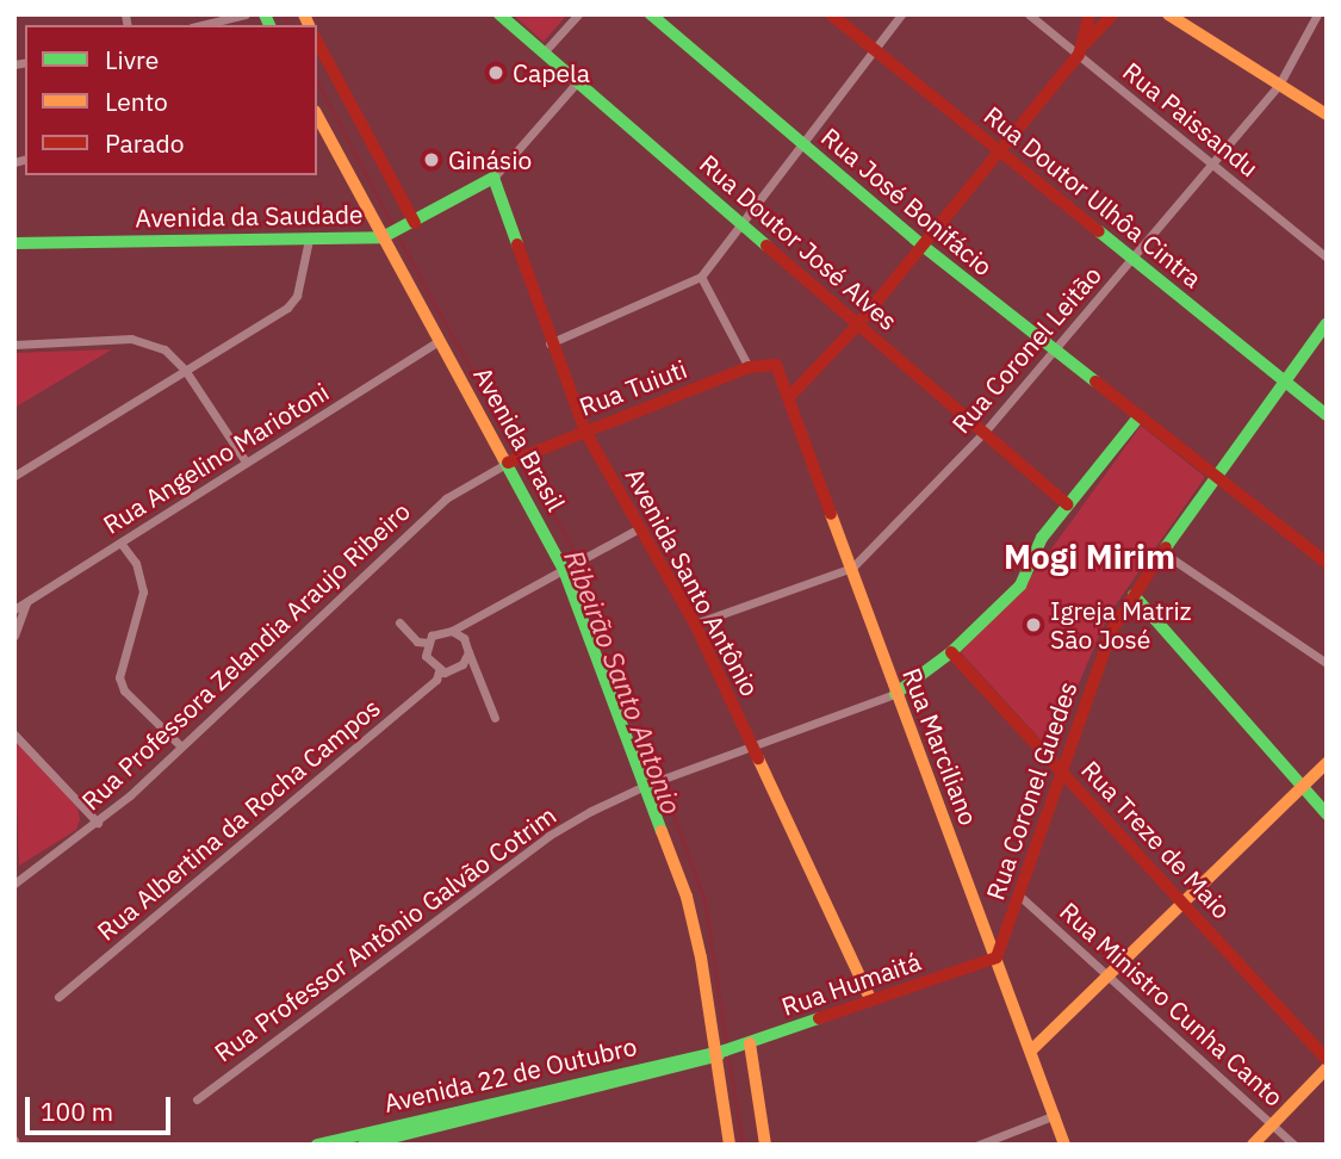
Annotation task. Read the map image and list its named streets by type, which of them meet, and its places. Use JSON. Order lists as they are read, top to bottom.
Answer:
{
  "streets": {
    "street": [
      "Rua Paissandu",
      "Rua Doutor Ulhôa Cintra",
      "Rua José Bonifácio",
      "Avenida da Saudade",
      "Rua Doutor José Alves",
      "Rua Coronel Leitão",
      "Rua Tuiuti",
      "Avenida Brasil",
      "Rua Angelino Mariotoni",
      "Avenida Santo Antônio",
      "Rua Professora Zelandia Araujo Ribeiro",
      "Rua Marciliano",
      "Rua Coronel Guedes",
      "Rua Albertina da Rocha Campos",
      "Rua Treze de Maio",
      "Rua Professor Antônio Galvão Cotrim",
      "Rua Humaitá",
      "Rua Ministro Cunha Canto",
      "Avenida 22 de Outubro"
    ]
  },
  "crossings": [
    ["Rua Paissandu", "Rua Coronel Leitão"],
    ["Rua Doutor Ulhôa Cintra", "Rua Coronel Leitão"],
    ["Rua Doutor Ulhôa Cintra", "Rua Coronel Guedes"],
    ["Rua José Bonifácio", "Rua Coronel Leitão"],
    ["Rua José Bonifácio", "Rua Coronel Guedes"],
    ["Avenida da Saudade", "Rua Doutor José Alves"],
    ["Avenida da Saudade", "Avenida Brasil"],
    ["Avenida da Saudade", "Avenida Santo Antônio"],
    ["Rua Doutor José Alves", "Rua Coronel Leitão"],
    ["Rua Coronel Leitão", "Avenida Santo Antônio"],
    ["Rua Coronel Leitão", "Rua Marciliano"],
    ["Rua Tuiuti", "Avenida Brasil"],
    ["Rua Tuiuti", "Avenida Santo Antônio"],
    ["Rua Tuiuti", "Rua Professora Zelandia Araujo Ribeiro"],
    ["Rua Tuiuti", "Rua Marciliano"],
    ["Avenida Brasil", "Rua Angelino Mariotoni"],
    ["Avenida Brasil", "Rua Professora Zelandia Araujo Ribeiro"],
    ["Avenida Brasil", "Rua Professor Antônio Galvão Cotrim"],
    ["Avenida Brasil", "Rua Humaitá"],
    ["Avenida Brasil", "Avenida 22 de Outubro"],
    ["Avenida Santo Antônio", "Rua Professor Antônio Galvão Cotrim"],
    ["Avenida Santo Antônio", "Rua Humaitá"],
    ["Rua Marciliano", "Rua Coronel Guedes"],
    ["Rua Marciliano", "Rua Professor Antônio Galvão Cotrim"],
    ["Rua Marciliano", "Rua Humaitá"],
    ["Rua Coronel Guedes", "Rua Treze de Maio"],
    ["Rua Coronel Guedes", "Rua Humaitá"],
    ["Rua Coronel Guedes", "Rua Ministro Cunha Canto"],
    ["Rua Humaitá", "Avenida 22 de Outubro"]
  ],
  "districts": ["Mogi Mirim"],
  "water": ["Ribeirão Santo Antonio"],
  "places": ["Capela", "Ginásio", "Igreja Matriz São José"],
  "legend": ["Livre", "Lento", "Parado"],
  "scale_bar": "100 m"
}
